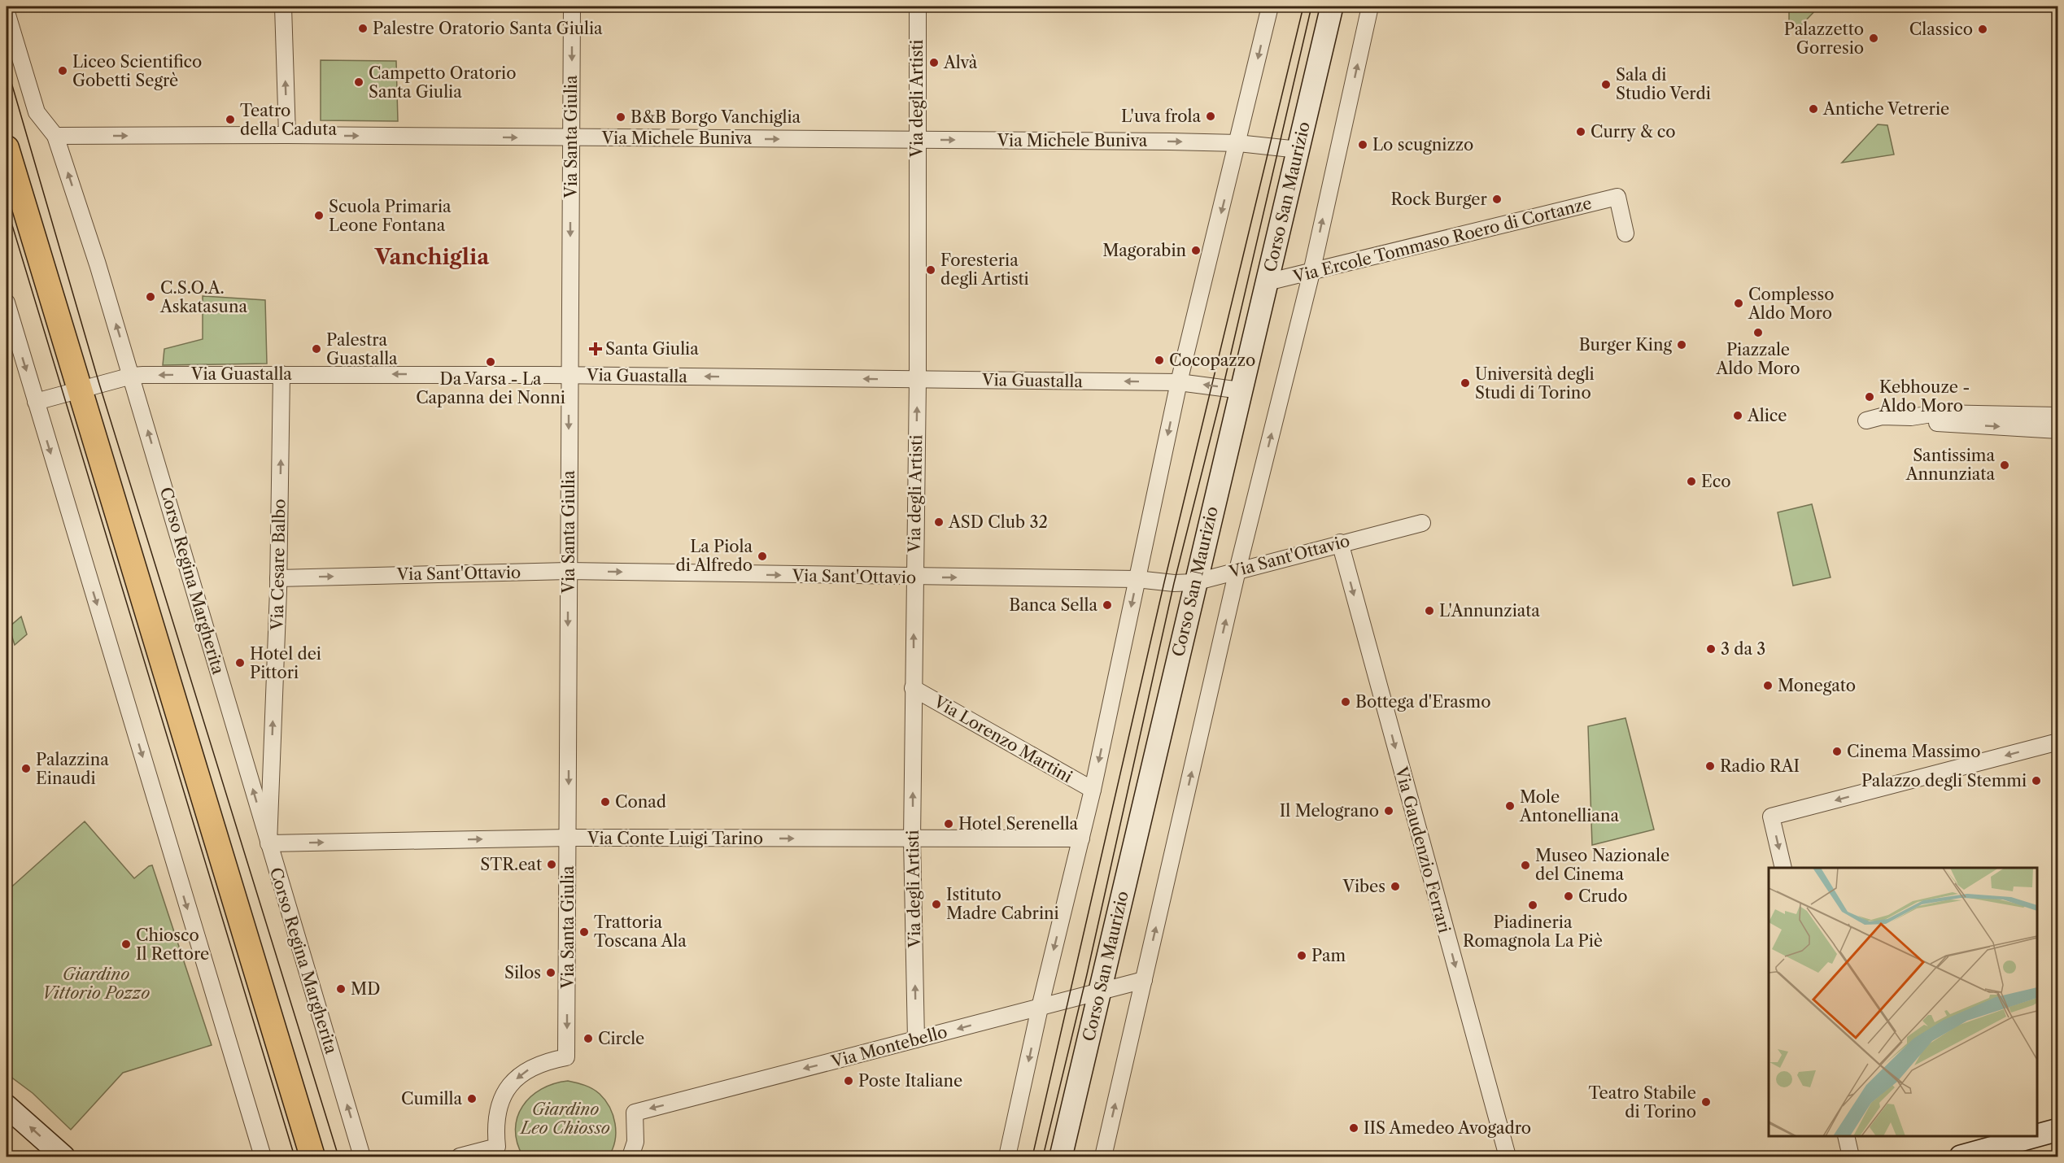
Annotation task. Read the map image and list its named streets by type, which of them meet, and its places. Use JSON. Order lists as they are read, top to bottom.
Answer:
{
  "streets": {
    "main road": ["Corso San Maurizio"],
    "street": [
      "Via degli Artisti",
      "Via Santa Giulia",
      "Via Michele Buniva",
      "Via Ercole Tommaso Roero di Cortanze",
      "Via Guastalla",
      "Via Sant'Ottavio",
      "Via Cesare Balbo",
      "Corso Regina Margherita",
      "Via Lorenzo Martini",
      "Via Conte Luigi Tarino",
      "Via Gaudenzio Ferrari",
      "Via Montebello"
    ]
  },
  "crossings": [
    ["Via degli Artisti", "Via Michele Buniva"],
    ["Via degli Artisti", "Via Guastalla"],
    ["Via degli Artisti", "Via Sant'Ottavio"],
    ["Via degli Artisti", "Via Lorenzo Martini"],
    ["Via degli Artisti", "Via Conte Luigi Tarino"],
    ["Via degli Artisti", "Via Montebello"],
    ["Via Santa Giulia", "Via Michele Buniva"],
    ["Via Santa Giulia", "Via Guastalla"],
    ["Via Santa Giulia", "Via Sant'Ottavio"],
    ["Via Santa Giulia", "Via Conte Luigi Tarino"],
    ["Via Michele Buniva", "Corso San Maurizio"],
    ["Via Michele Buniva", "Corso Regina Margherita"],
    ["Corso San Maurizio", "Via Ercole Tommaso Roero di Cortanze"],
    ["Corso San Maurizio", "Via Guastalla"],
    ["Corso San Maurizio", "Via Sant'Ottavio"],
    ["Corso San Maurizio", "Via Montebello"],
    ["Via Guastalla", "Via Cesare Balbo"],
    ["Via Guastalla", "Corso Regina Margherita"],
    ["Via Sant'Ottavio", "Via Cesare Balbo"],
    ["Via Sant'Ottavio", "Via Gaudenzio Ferrari"],
    ["Via Cesare Balbo", "Corso Regina Margherita"],
    ["Via Cesare Balbo", "Via Conte Luigi Tarino"],
    ["Corso Regina Margherita", "Via Conte Luigi Tarino"]
  ],
  "one_way": [
    "Via degli Artisti",
    "Via Santa Giulia",
    "Via Michele Buniva",
    "Via Guastalla",
    "Via Sant'Ottavio",
    "Via Cesare Balbo",
    "Via Conte Luigi Tarino",
    "Via Gaudenzio Ferrari",
    "Via Montebello"
  ],
  "districts": ["Vanchiglia"],
  "parks": ["Giardino Vittorio Pozzo", "Giardino Leo Chiosso"],
  "places": {
    "other": [
      "Palestre Oratorio Santa Giulia",
      "Classico",
      "Palazzetto Gorresio",
      "Alvà",
      "Liceo Scientifico Gobetti Segrè",
      "Campetto Oratorio Santa Giulia",
      "Sala di Studio Verdi",
      "Antiche Vetrerie",
      "L'uva frola",
      "B&B Borgo Vanchiglia",
      "Teatro della Caduta",
      "Curry & co",
      "Lo scugnizzo",
      "Rock Burger",
      "Scuola Primaria Leone Fontana",
      "Magorabin",
      "Foresteria degli Artisti",
      "C.S.O.A. Askatasuna",
      "Complesso Aldo Moro",
      "Piazzale Aldo Moro",
      "Burger King",
      "Palestra Guastalla",
      "Cocopazzo",
      "Da Varsa - La Capanna dei Nonni",
      "Università degli Studi di Torino",
      "Kebhouze - Aldo Moro",
      "Alice",
      "Santissima Annunziata",
      "Eco",
      "ASD Club 32",
      "La Piola di Alfredo",
      "Banca Sella",
      "L'Annunziata",
      "3 da 3",
      "Hotel dei Pittori",
      "Monegato",
      "Bottega d'Erasmo",
      "Cinema Massimo",
      "Radio RAI",
      "Palazzina Einaudi",
      "Palazzo degli Stemmi",
      "Conad",
      "Mole Antonelliana",
      "Il Melograno",
      "Hotel Serenella",
      "STR.eat",
      "Museo Nazionale del Cinema",
      "Vibes",
      "Crudo",
      "Istituto Madre Cabrini",
      "Piadineria Romagnola La Piè",
      "Trattoria Toscana Ala",
      "Chiosco Il Rettore",
      "Pam",
      "Silos",
      "MD",
      "Circle",
      "Poste Italiane",
      "Cumilla",
      "Teatro Stabile di Torino",
      "IIS Amedeo Avogadro"
    ],
    "health": ["Santa Giulia"]
  }
}
